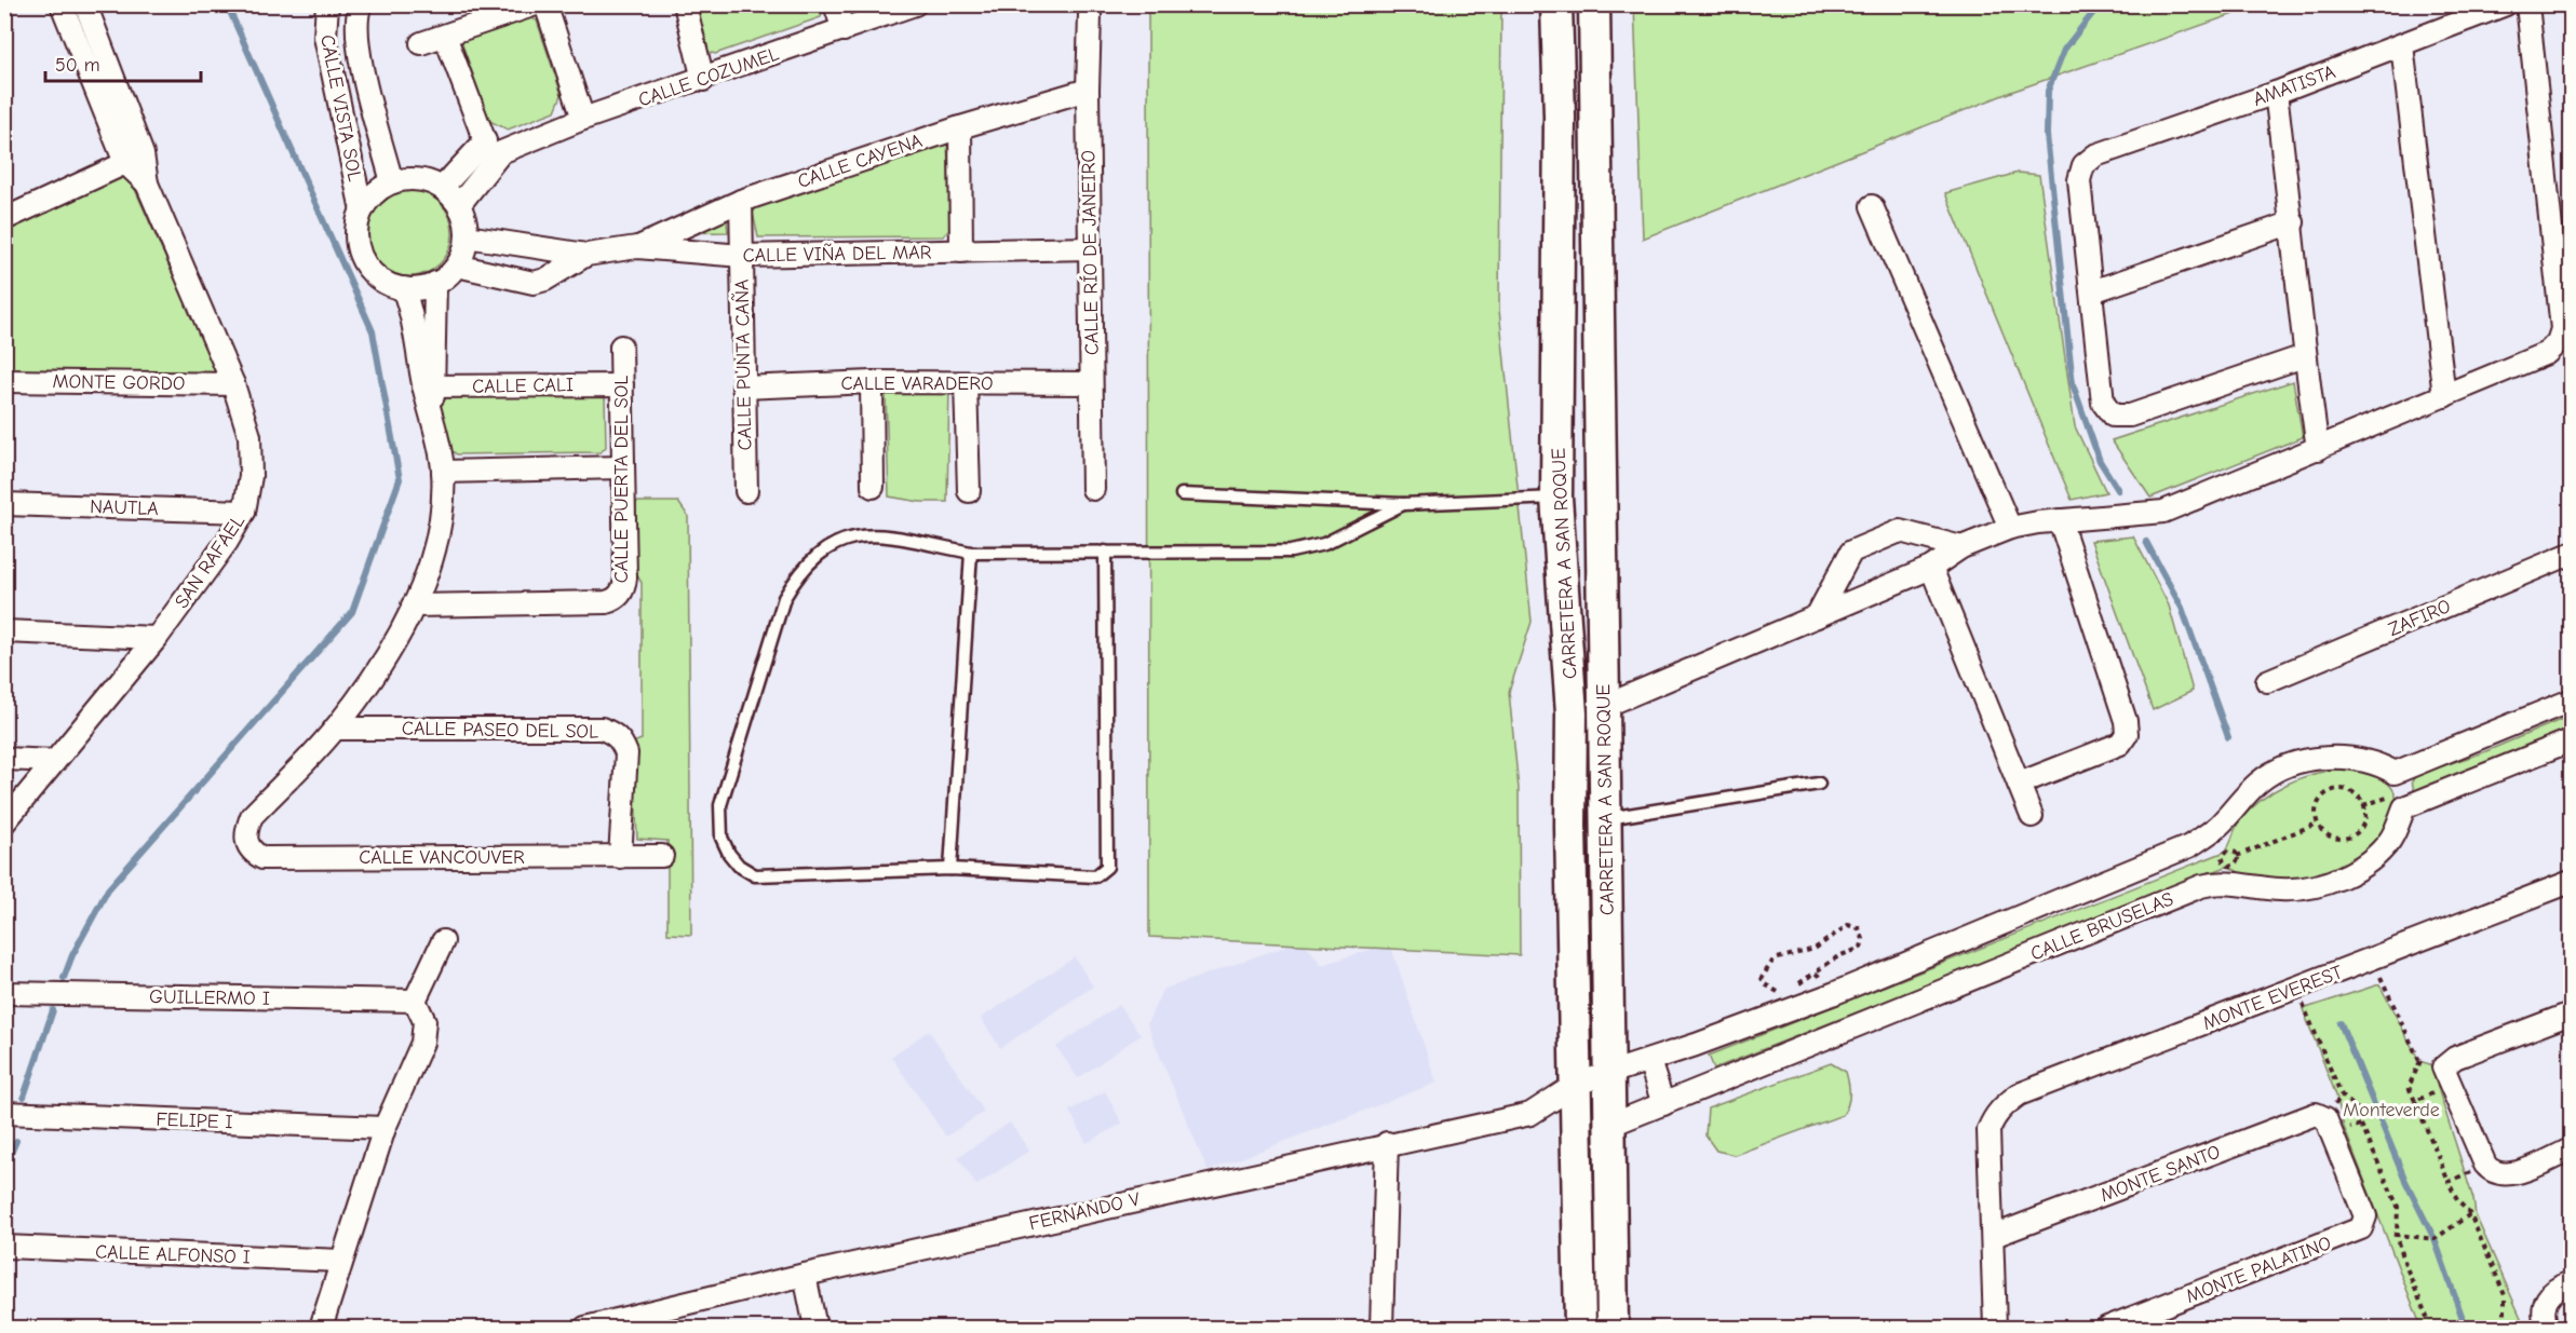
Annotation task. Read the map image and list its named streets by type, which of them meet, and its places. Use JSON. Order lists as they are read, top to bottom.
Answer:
{
  "streets": {
    "main road": ["CARRETERA A SAN ROQUE"],
    "street": [
      "CALLE COZUMEL",
      "AMATISTA",
      "CALLE VISTA SOL",
      "CALLE CAYENA",
      "CALLE RÍO DE JANEIRO",
      "CALLE VIÑA DEL MAR",
      "CALLE PUNTA CAÑA",
      "MONTE GORDO",
      "CALLE VARADERO",
      "CALLE CALI",
      "CALLE PUERTA DEL SOL",
      "NAUTLA",
      "SAN RAFAEL",
      "ZAFIRO",
      "CALLE PASEO DEL SOL",
      "CALLE VANCOUVER",
      "CALLE BRUSELAS",
      "GUILLERMO I",
      "MONTE EVEREST",
      "FELIPE I",
      "MONTE SANTO",
      "FERNANDO V",
      "CALLE ALFONSO I",
      "MONTE PALATINO"
    ]
  },
  "crossings": [
    ["CALLE COZUMEL", "CALLE VISTA SOL"],
    ["CALLE COZUMEL", "CALLE VIÑA DEL MAR"],
    ["CALLE VISTA SOL", "CALLE VIÑA DEL MAR"],
    ["CALLE CAYENA", "CALLE RÍO DE JANEIRO"],
    ["CALLE CAYENA", "CALLE VIÑA DEL MAR"],
    ["CALLE CAYENA", "CALLE PUNTA CAÑA"],
    ["CALLE RÍO DE JANEIRO", "CALLE VIÑA DEL MAR"],
    ["CALLE RÍO DE JANEIRO", "CALLE VARADERO"],
    ["CALLE VIÑA DEL MAR", "CALLE PUNTA CAÑA"],
    ["CALLE PUNTA CAÑA", "CALLE VARADERO"],
    ["MONTE GORDO", "SAN RAFAEL"],
    ["CALLE CALI", "CALLE PUERTA DEL SOL"],
    ["NAUTLA", "SAN RAFAEL"],
    ["CARRETERA A SAN ROQUE", "CALLE BRUSELAS"],
    ["CARRETERA A SAN ROQUE", "FERNANDO V"],
    ["CALLE PASEO DEL SOL", "CALLE VANCOUVER"],
    ["CALLE BRUSELAS", "FERNANDO V"],
    ["MONTE EVEREST", "MONTE SANTO"],
    ["MONTE SANTO", "MONTE PALATINO"]
  ],
  "parks": ["Monteverde"],
  "scale_bar": "50 m"
}
